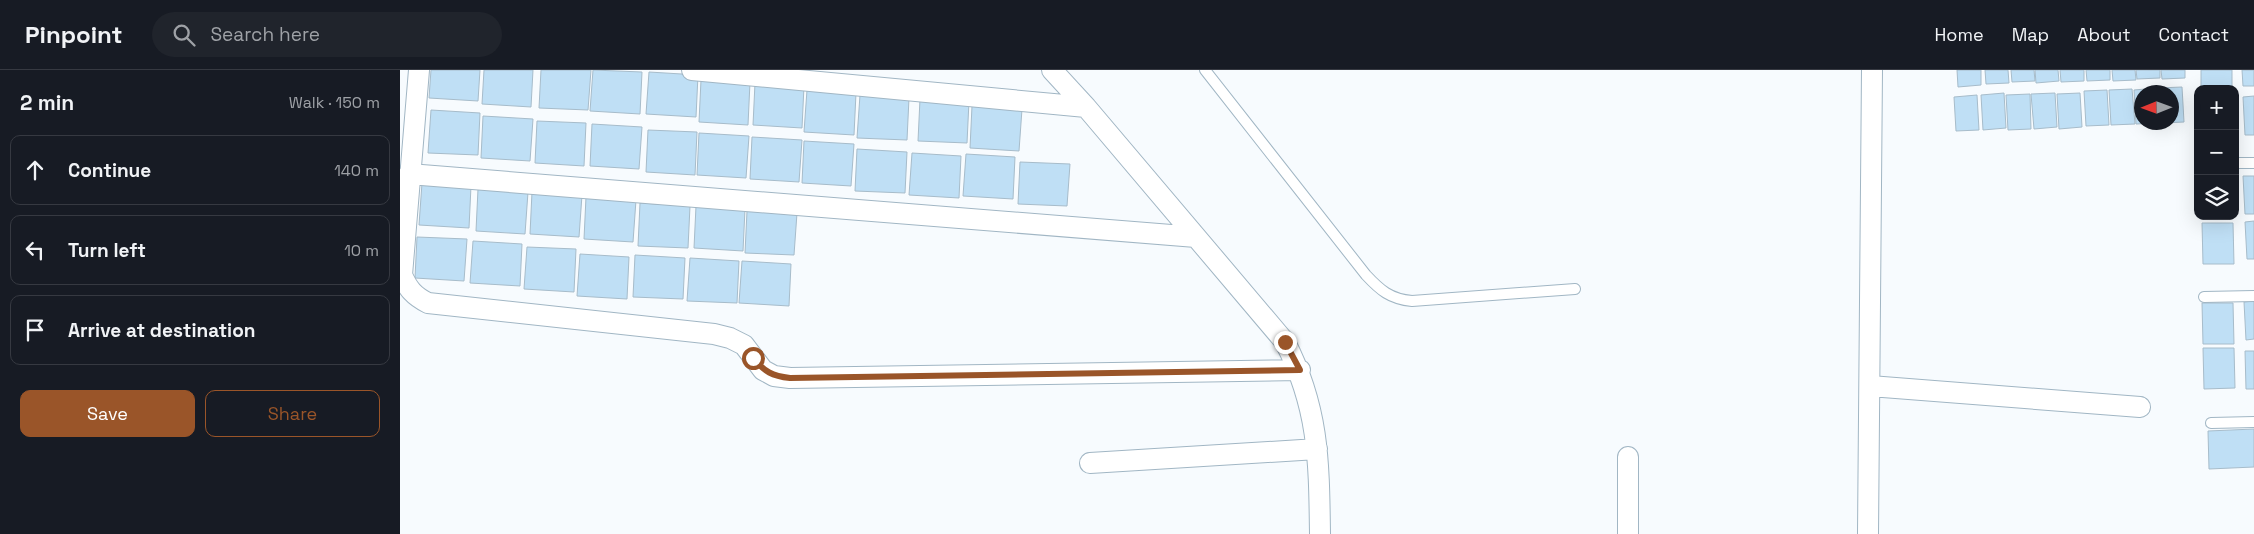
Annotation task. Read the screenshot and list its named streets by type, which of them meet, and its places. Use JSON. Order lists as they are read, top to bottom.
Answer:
{
  "north": "left",
  "page": {
    "header": "Pinpoint",
    "search": "Search here",
    "nav": [
      "Home",
      "Map",
      "About",
      "Contact"
    ],
    "heading": ["2 min", "Walk · 150 m"],
    "map_buttons": ["+", "−"],
    "list": [
      ["Continue", "140 m"],
      ["Turn left", "10 m"],
      "Arrive at destination"
    ],
    "buttons": ["Save", "Share"]
  }
}
